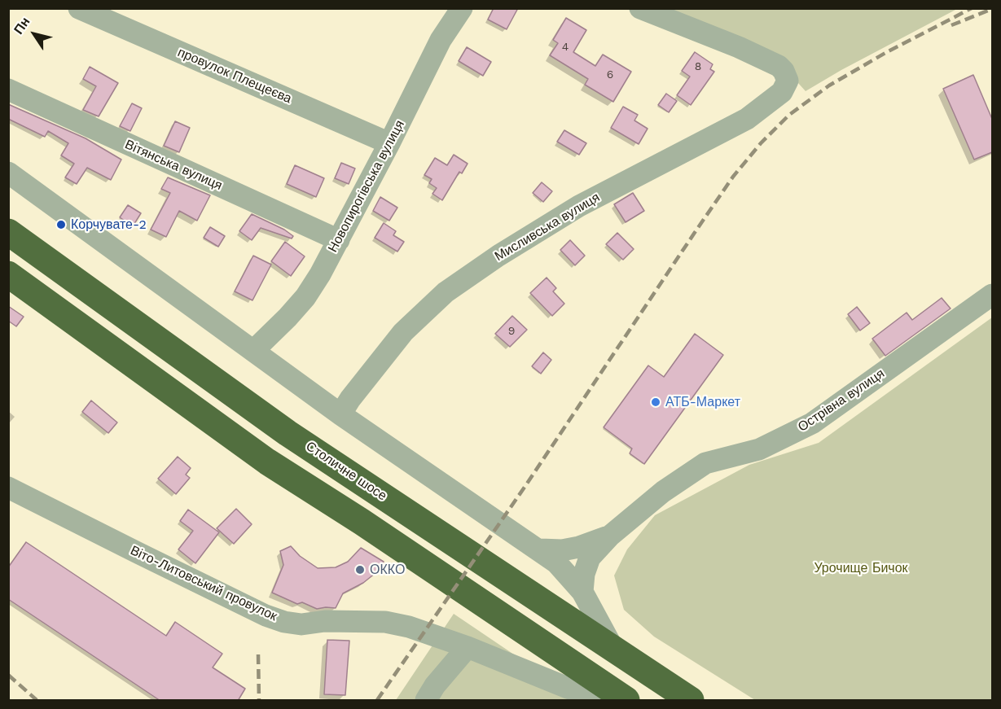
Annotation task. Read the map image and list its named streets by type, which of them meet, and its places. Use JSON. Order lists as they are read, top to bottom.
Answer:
{
  "streets": {
    "highway": ["Столичне шосе"],
    "street": [
      "провулок Плещеєва",
      "Вітянська вулиця",
      "Новопирогівська вулиця",
      "Мисливська вулиця",
      "Острівна вулиця",
      "Віто-Литовський провулок"
    ]
  },
  "crossings": [
    ["провулок Плещеєва", "Новопирогівська вулиця"],
    ["Вітянська вулиця", "Новопирогівська вулиця"]
  ],
  "parks": ["Урочище Бичок"],
  "places": ["Корчувате-2", "АТБ-Маркет", "ОККО"],
  "house_numbers": [
    "4",
    "8",
    "6",
    "9"
  ],
  "north": "top left"
}
